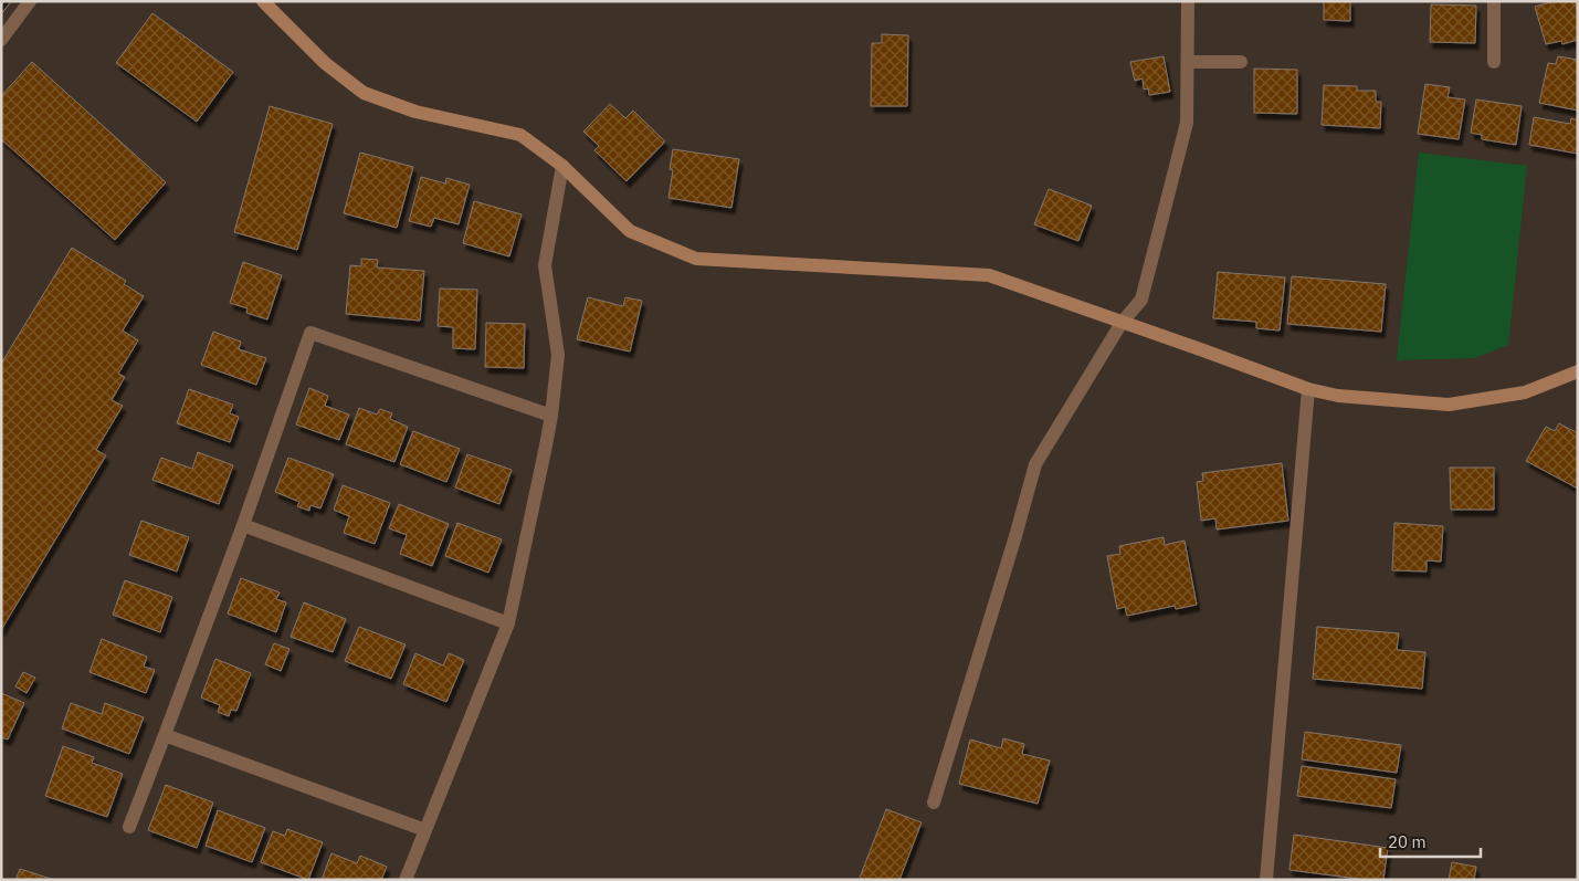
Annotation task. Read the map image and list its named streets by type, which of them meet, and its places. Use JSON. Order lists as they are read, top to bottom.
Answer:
{
  "scale_bar": "20 m"
}
